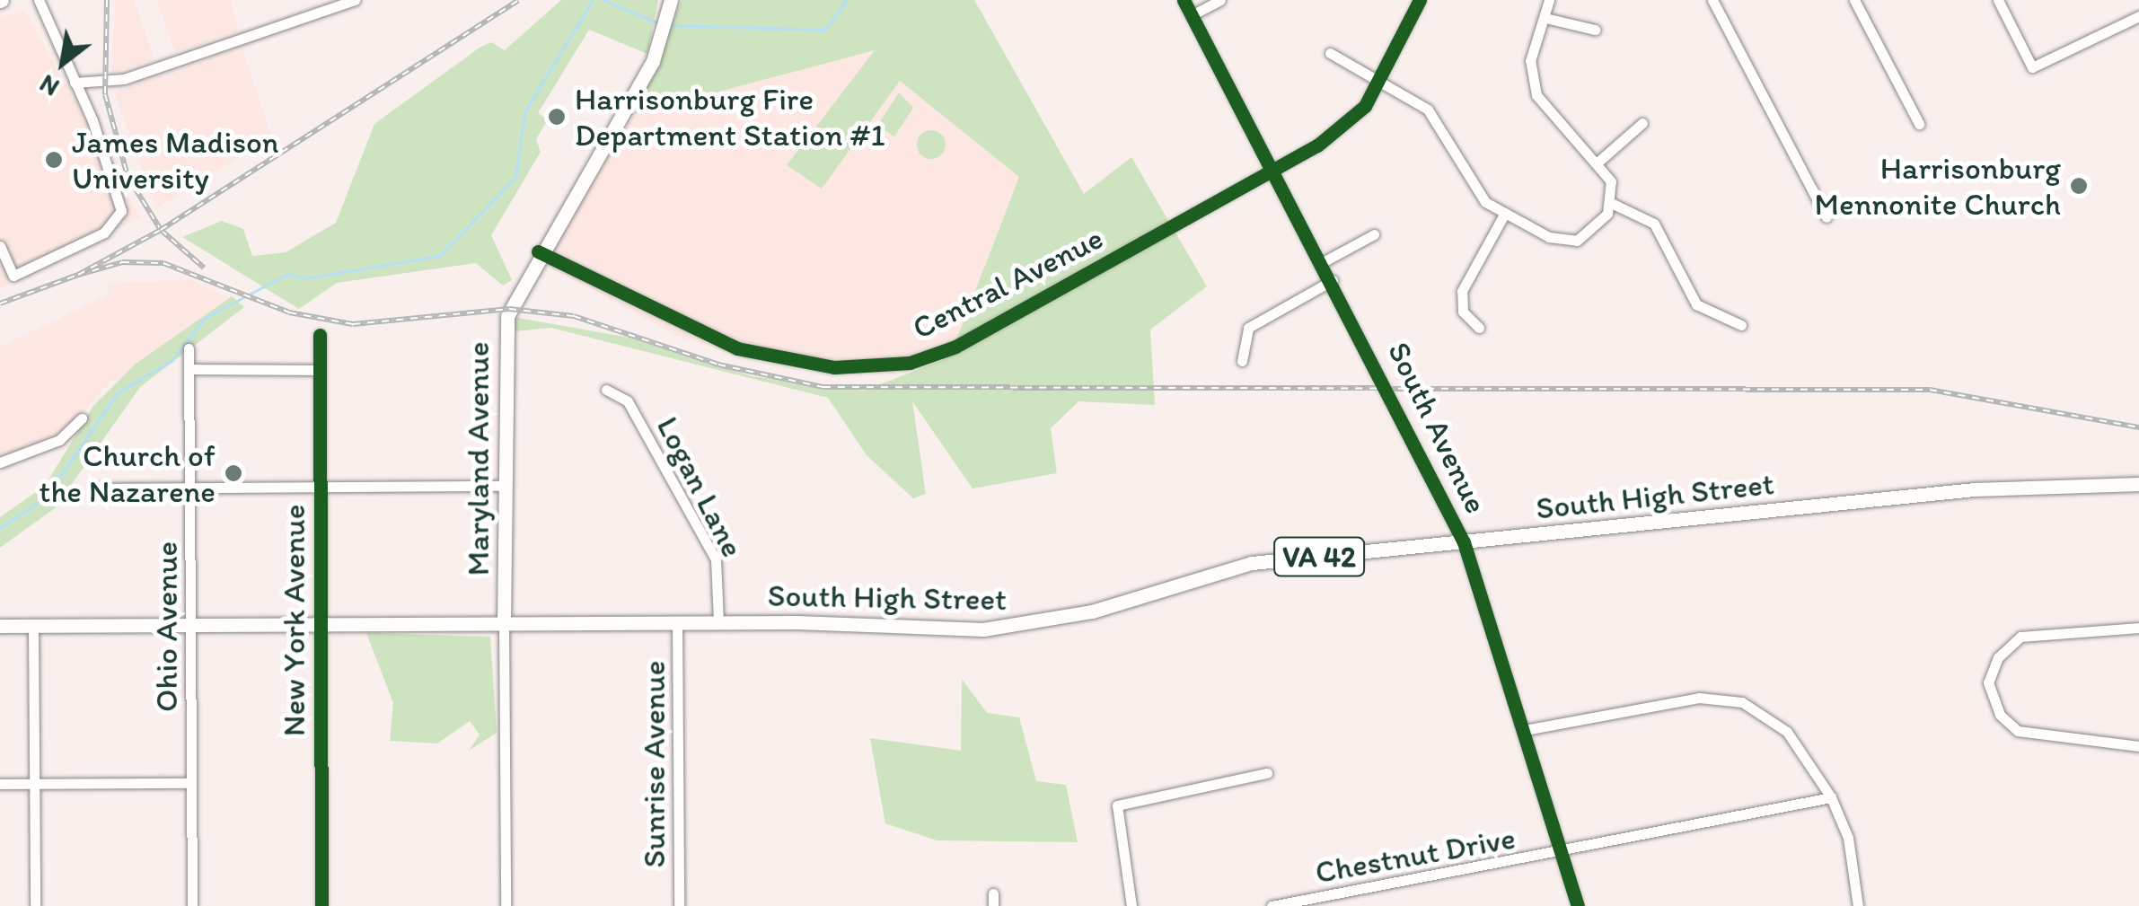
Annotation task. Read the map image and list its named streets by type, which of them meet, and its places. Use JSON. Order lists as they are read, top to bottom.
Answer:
{
  "streets": {
    "main road": ["Maryland Avenue", "South High Street", "VA 42"],
    "street": [
      "Central Avenue",
      "South Avenue",
      "Logan Lane",
      "New York Avenue",
      "Ohio Avenue",
      "Sunrise Avenue",
      "Chestnut Drive"
    ]
  },
  "crossings": [
    ["Central Avenue", "South Avenue"],
    ["Central Avenue", "Maryland Avenue"],
    ["South Avenue", "South High Street"],
    ["South Avenue", "Chestnut Drive"],
    ["Maryland Avenue", "South High Street"],
    ["Logan Lane", "South High Street"],
    ["South High Street", "New York Avenue"],
    ["South High Street", "Ohio Avenue"],
    ["South High Street", "Sunrise Avenue"]
  ],
  "places": [
    "Harrisonburg Fire Department Station #1",
    "James Madison University",
    "Harrisonburg Mennonite Church",
    "Church of the Nazarene"
  ],
  "north": "bottom left"
}
